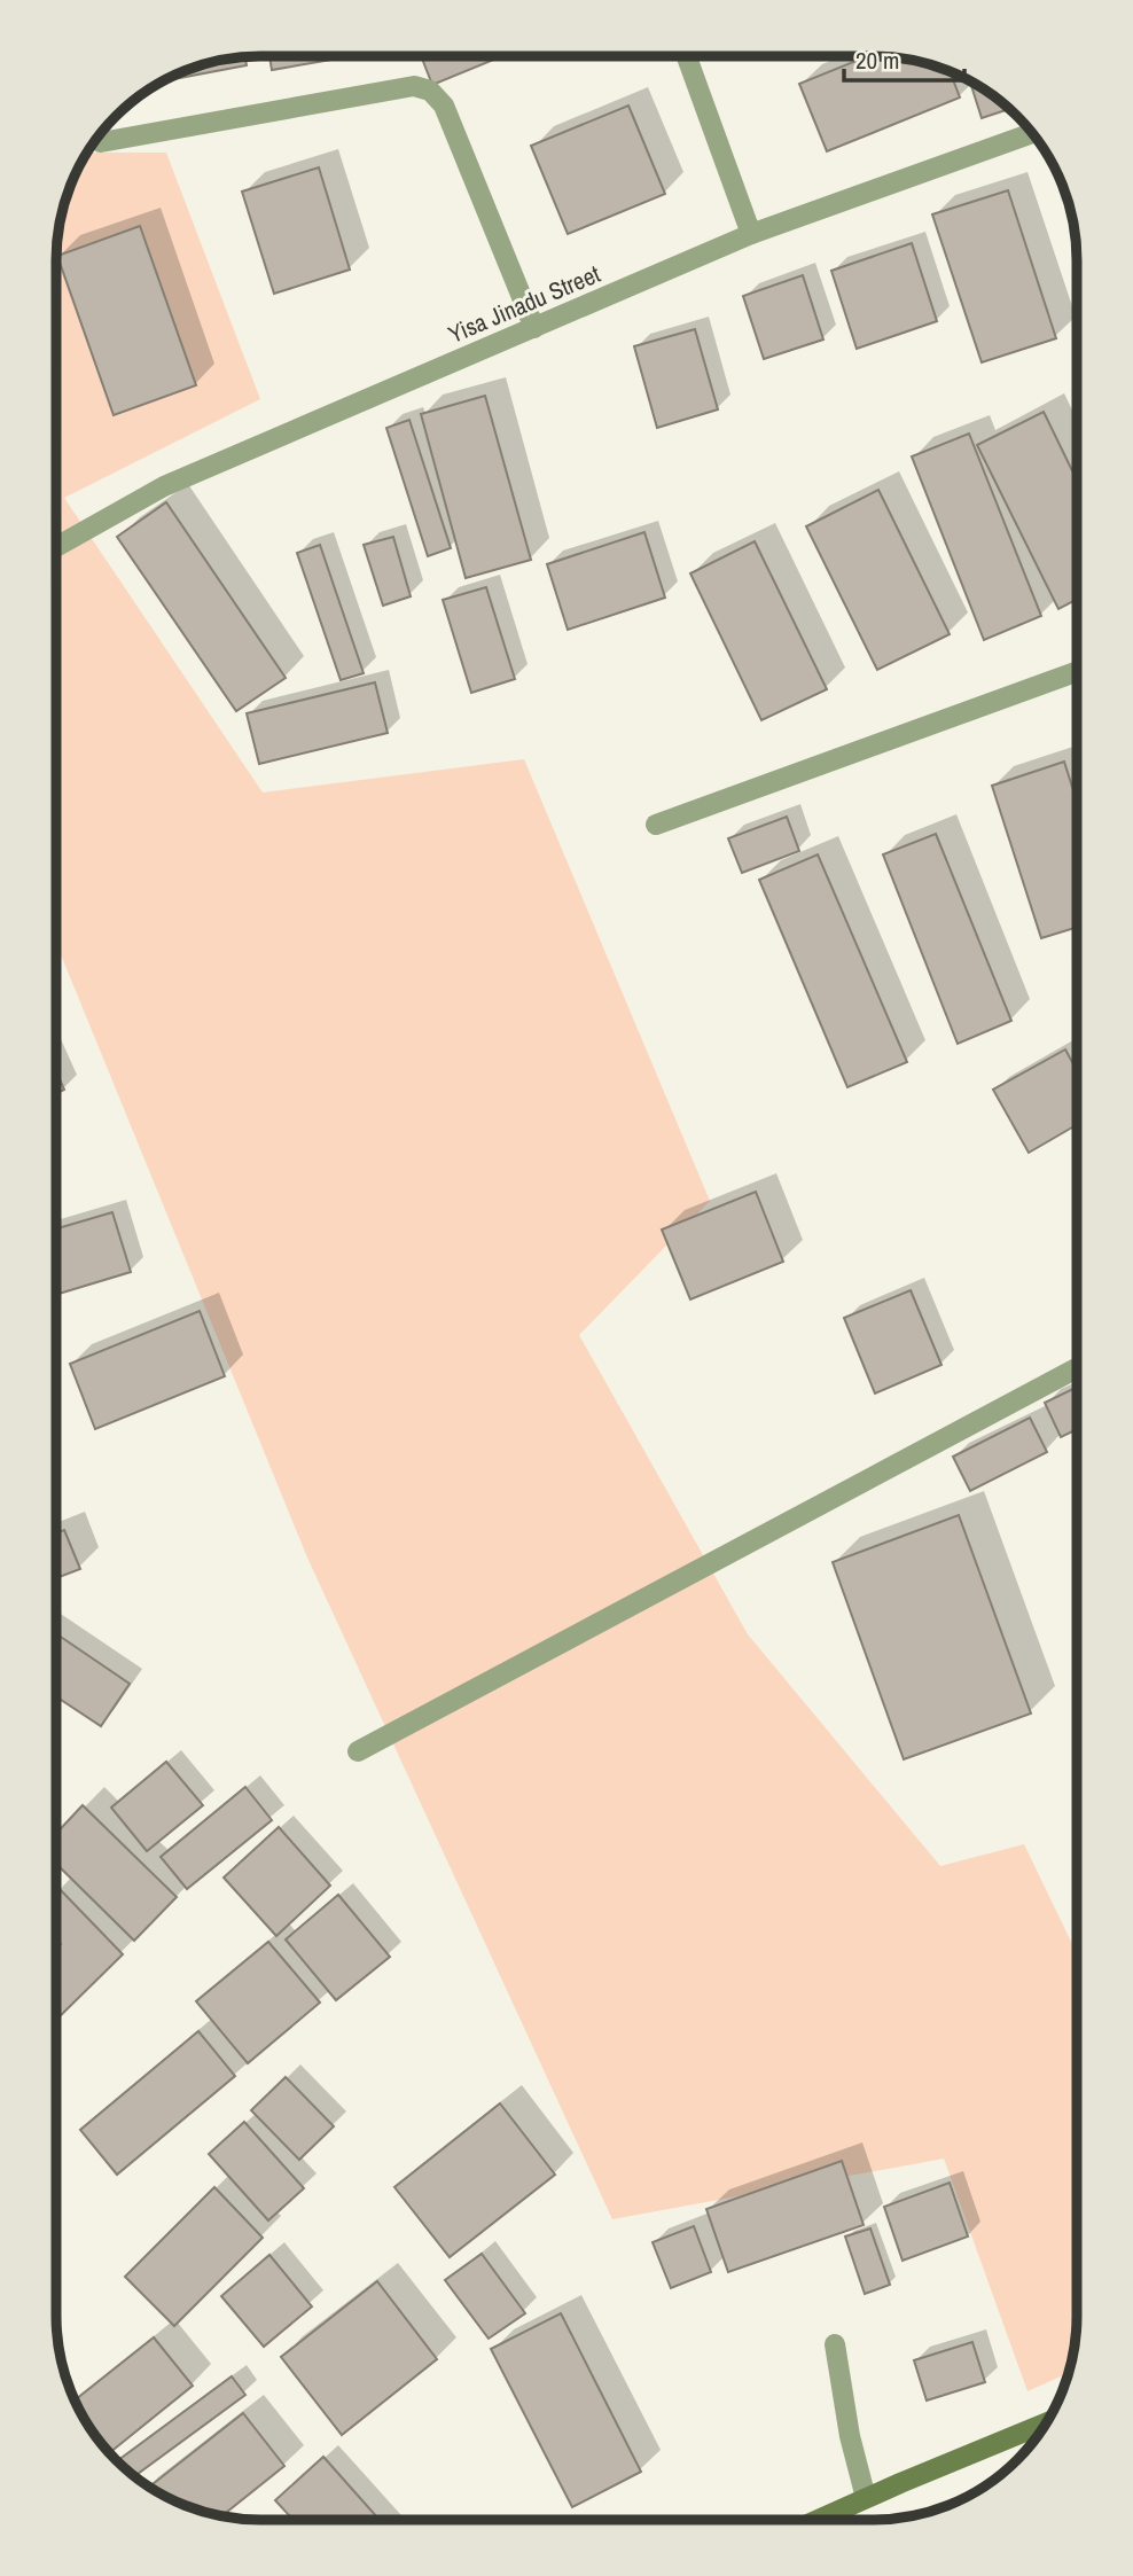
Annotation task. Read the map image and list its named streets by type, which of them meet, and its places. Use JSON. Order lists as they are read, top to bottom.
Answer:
{
  "streets": {
    "street": ["Yisa Jinadu Street"]
  },
  "scale_bar": "20 m"
}
